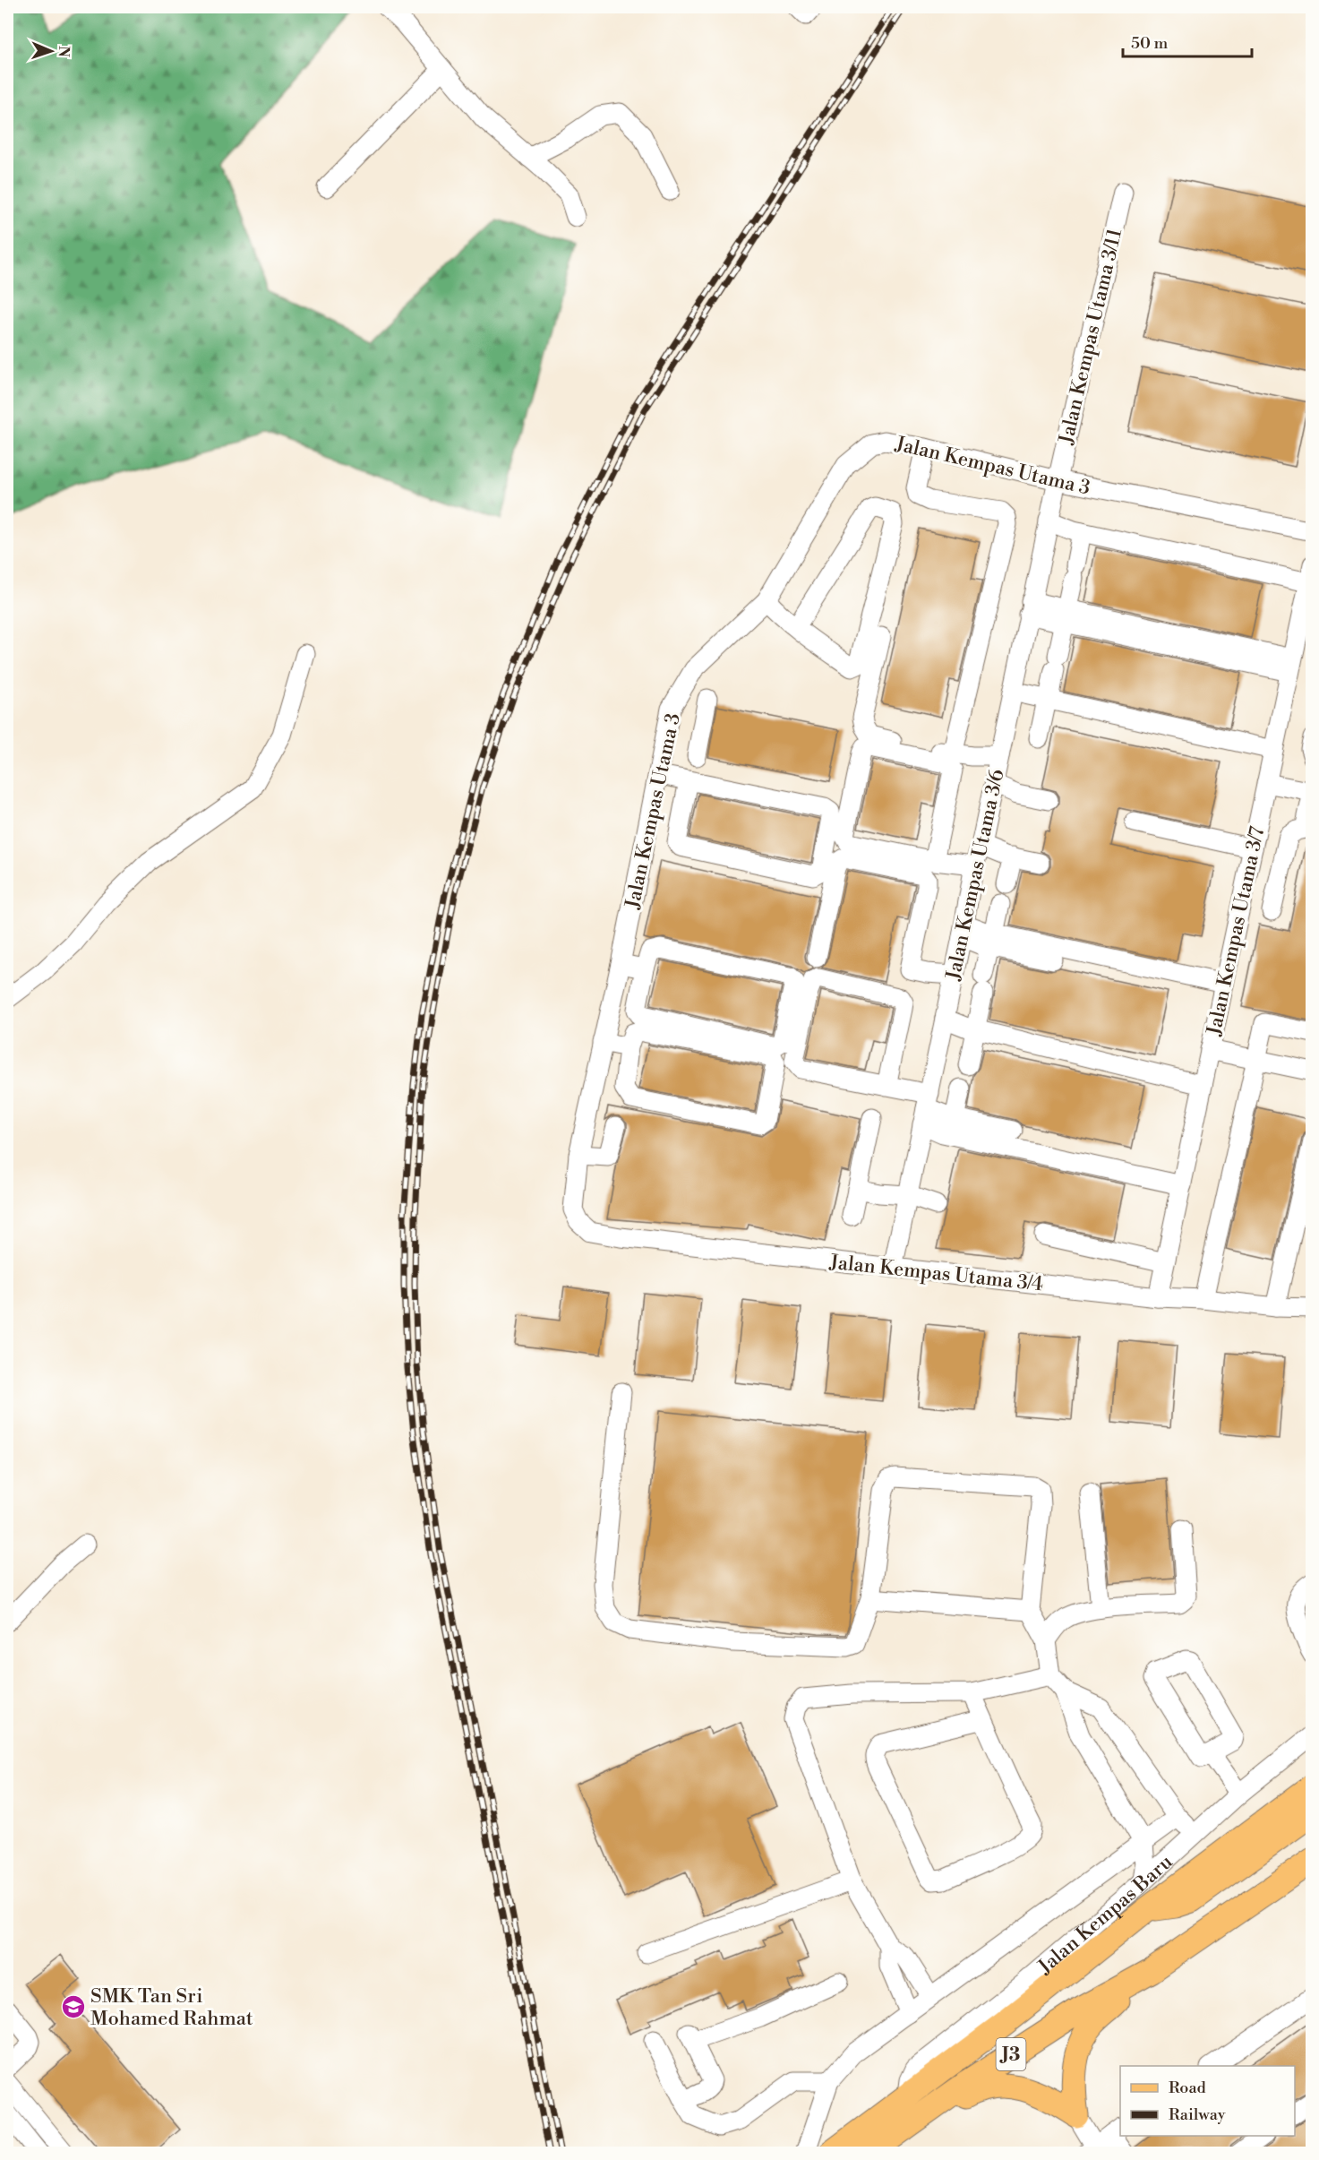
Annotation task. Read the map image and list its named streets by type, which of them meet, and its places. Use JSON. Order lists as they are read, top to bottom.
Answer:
{
  "streets": {
    "main road": ["Jalan Kempas Baru", "J3"],
    "street": [
      "Jalan Kempas Utama 3/11",
      "Jalan Kempas Utama 3",
      "Jalan Kempas Utama 3/6",
      "Jalan Kempas Utama 3/7",
      "Jalan Kempas Utama 3/4"
    ]
  },
  "crossings": [
    ["Jalan Kempas Utama 3/11", "Jalan Kempas Utama 3"],
    ["Jalan Kempas Utama 3/11", "Jalan Kempas Utama 3/6"],
    ["Jalan Kempas Utama 3", "Jalan Kempas Utama 3/6"],
    ["Jalan Kempas Utama 3", "Jalan Kempas Utama 3/4"],
    ["Jalan Kempas Utama 3/6", "Jalan Kempas Utama 3/4"],
    ["Jalan Kempas Utama 3/7", "Jalan Kempas Utama 3/4"]
  ],
  "places": {
    "school or university": ["SMK Tan Sri Mohamed Rahmat"]
  },
  "legend": ["Road", "Railway"],
  "scale_bar": "50 m",
  "north": "right"
}
